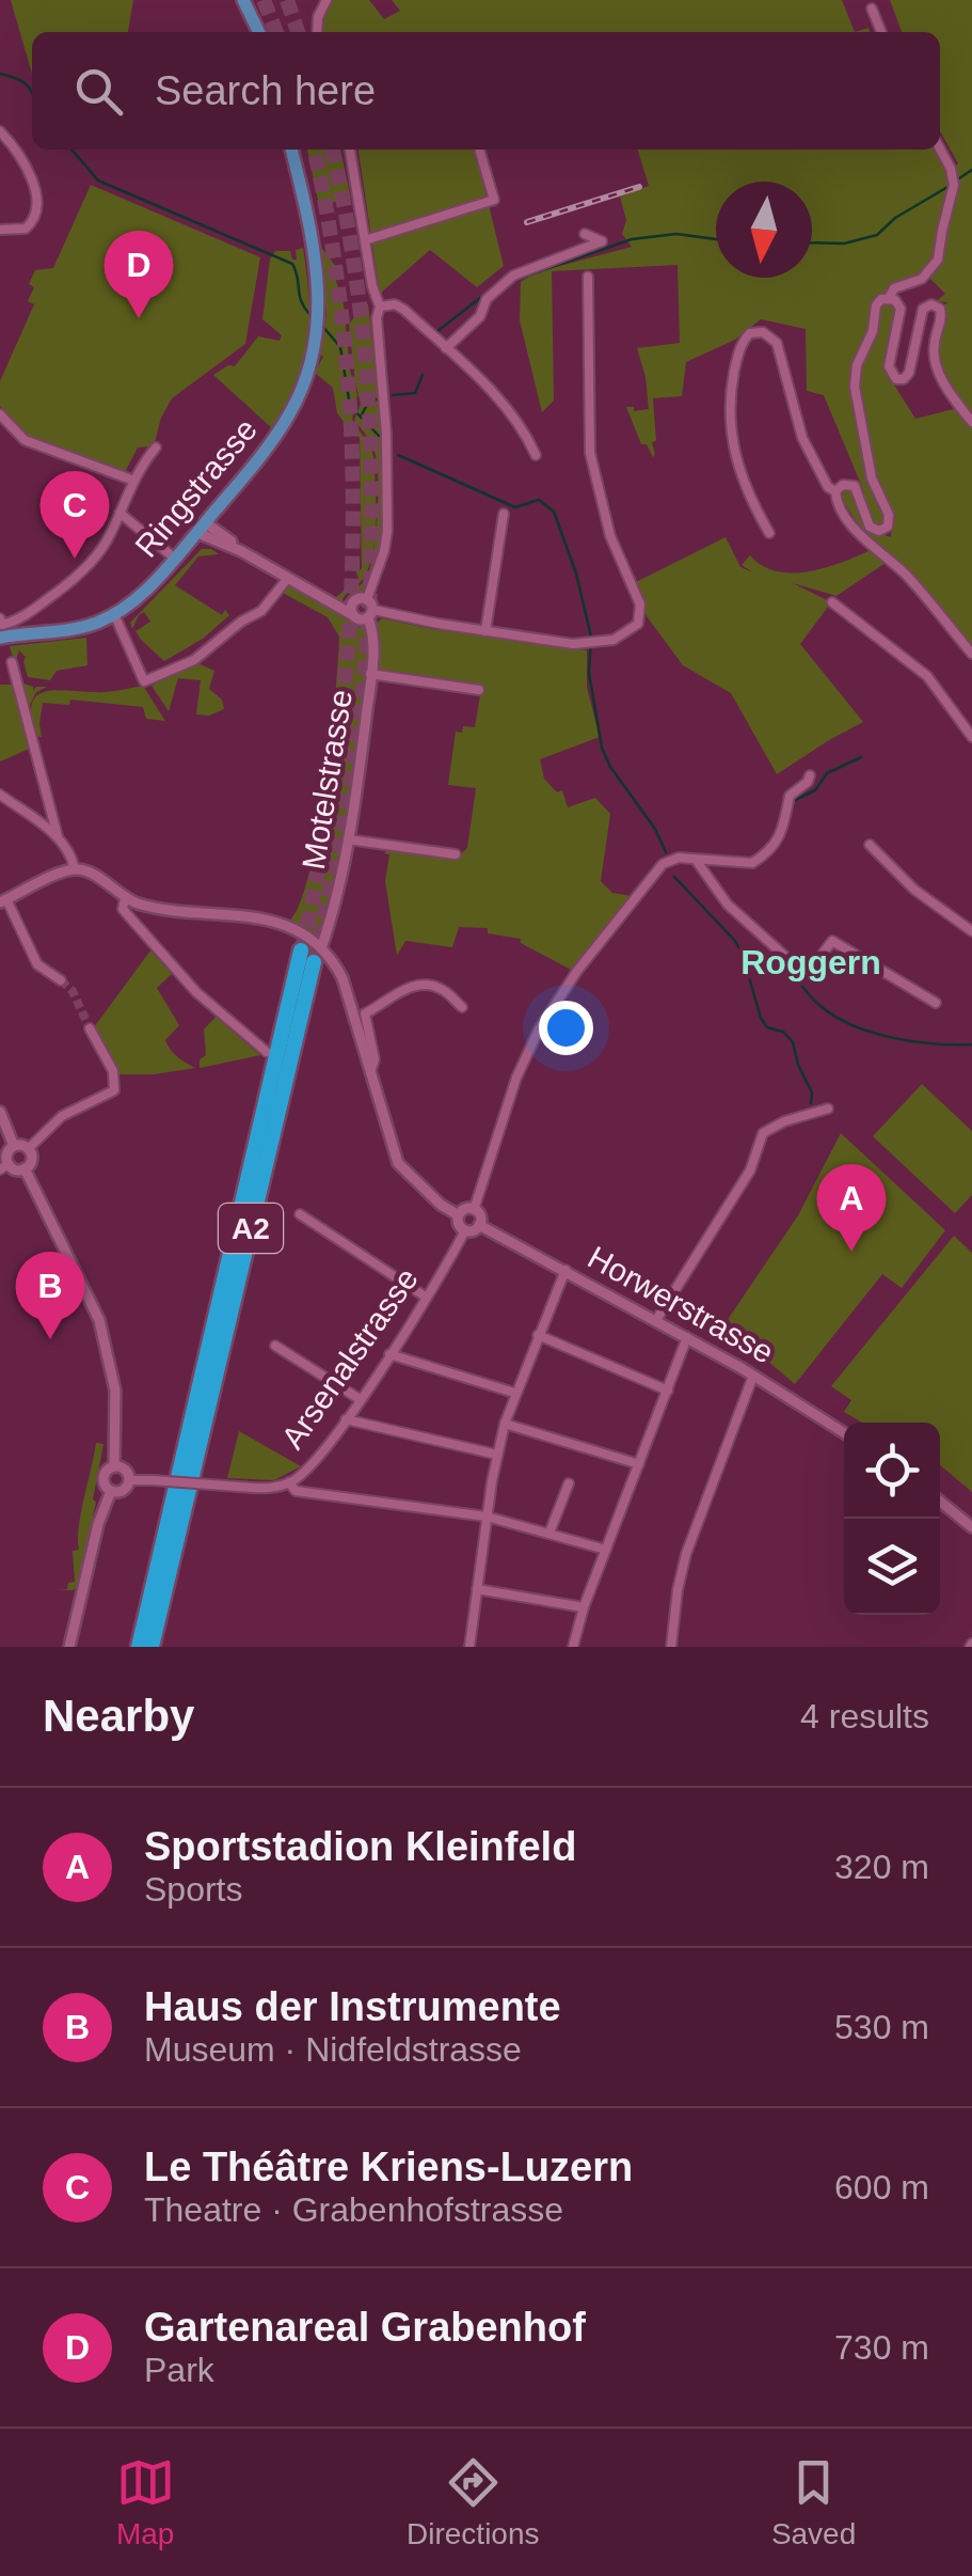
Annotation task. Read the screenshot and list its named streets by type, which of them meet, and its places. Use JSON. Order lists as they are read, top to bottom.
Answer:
{
  "streets": {
    "highway": ["A2"],
    "main road": ["Ringstrasse"],
    "street": ["Motelstrasse", "Horwerstrasse", "Arsenalstrasse"]
  },
  "crossings": [
    ["Motelstrasse", "A2"],
    ["Horwerstrasse", "Arsenalstrasse"]
  ],
  "districts": ["Roggern"],
  "north": "bottom",
  "page": {
    "search": "Search here",
    "pins": [
      "D",
      "C",
      "A",
      "B"
    ],
    "heading": ["Nearby", "4 results"],
    "list": [
      {
        "mark": "A",
        "name": "Sportstadion Kleinfeld",
        "note": "Sports",
        "value": "320 m"
      },
      {
        "mark": "B",
        "name": "Haus der Instrumente",
        "note": "Museum · Nidfeldstrasse",
        "value": "530 m"
      },
      {
        "mark": "C",
        "name": "Le Théâtre Kriens-Luzern",
        "note": "Theatre · Grabenhofstrasse",
        "value": "600 m"
      },
      {
        "mark": "D",
        "name": "Gartenareal Grabenhof",
        "note": "Park",
        "value": "730 m"
      }
    ],
    "nav": ["Map", "Directions", "Saved"]
  }
}
